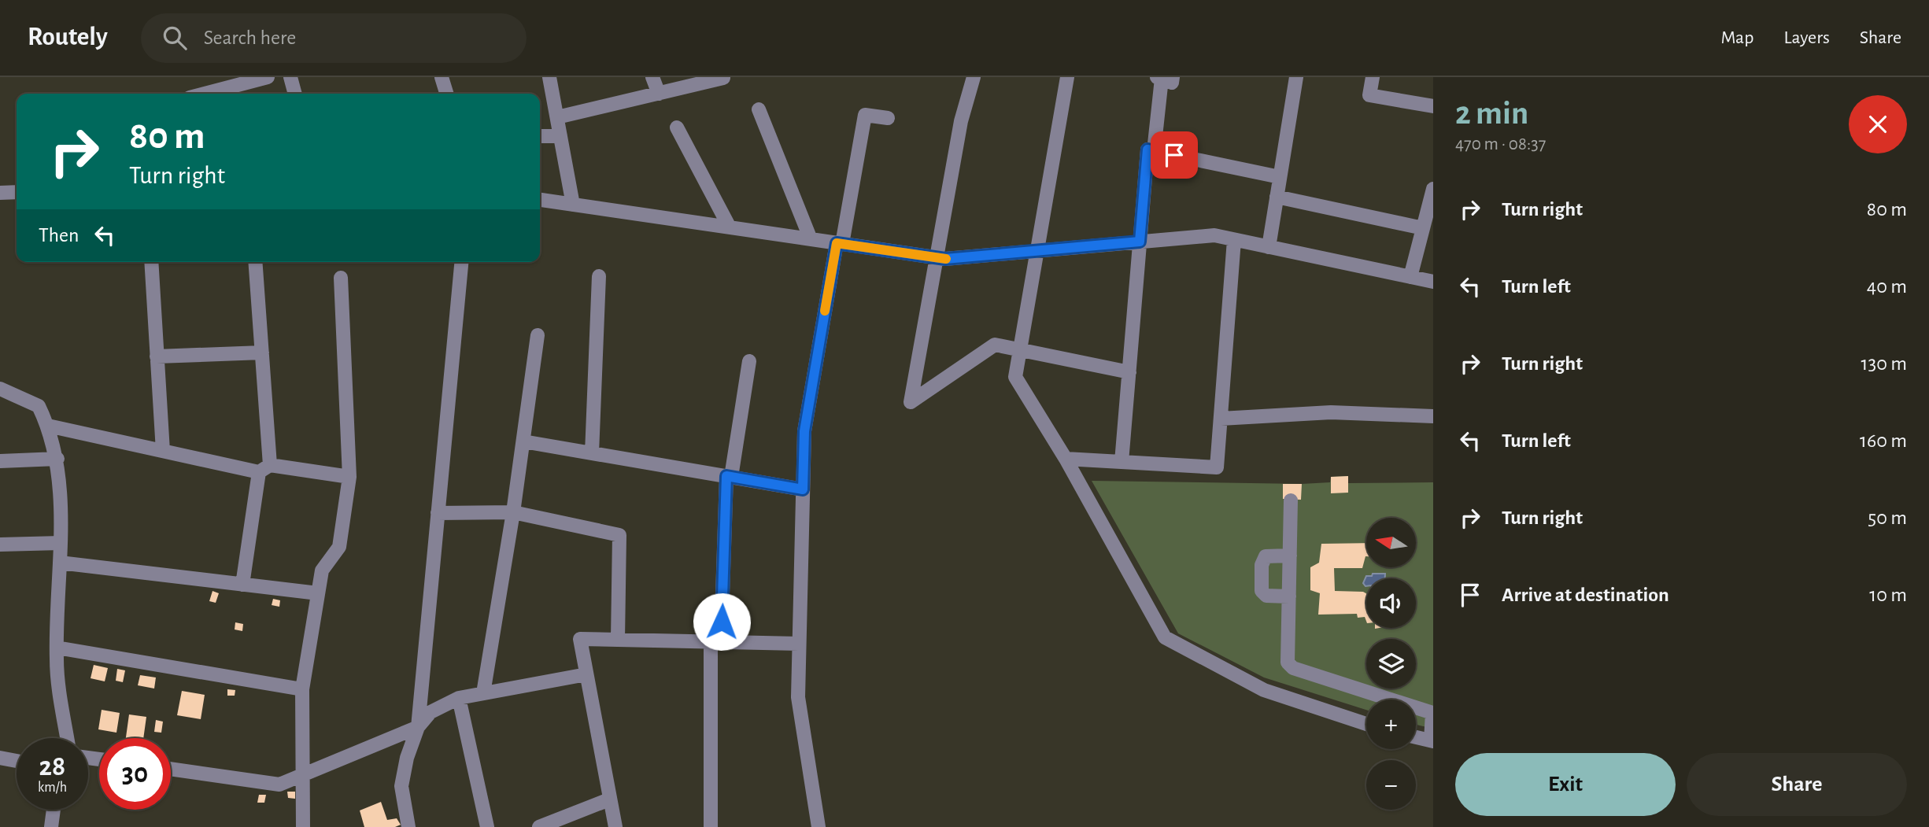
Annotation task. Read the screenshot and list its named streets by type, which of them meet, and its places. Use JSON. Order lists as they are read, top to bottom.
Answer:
{
  "north": "left",
  "page": {
    "header": "Routely",
    "search": "Search here",
    "nav": ["Map", "Layers", "Share"],
    "heading": ["2 min", "470 m · 08:37"],
    "turn": ["80 m", "Turn right"],
    "list": [
      {
        "name": "Turn right",
        "value": "80 m"
      },
      {
        "name": "Turn left",
        "value": "40 m"
      },
      {
        "name": "Turn right",
        "value": "130 m"
      },
      {
        "name": "Turn left",
        "value": "160 m"
      },
      {
        "name": "Turn right",
        "value": "50 m"
      },
      {
        "name": "Arrive at destination",
        "value": "10 m"
      }
    ],
    "then": "Then",
    "map_buttons": ["+", "−"],
    "speed": "28 km/h",
    "limit": "30",
    "buttons": ["Exit", "Share"]
  }
}
